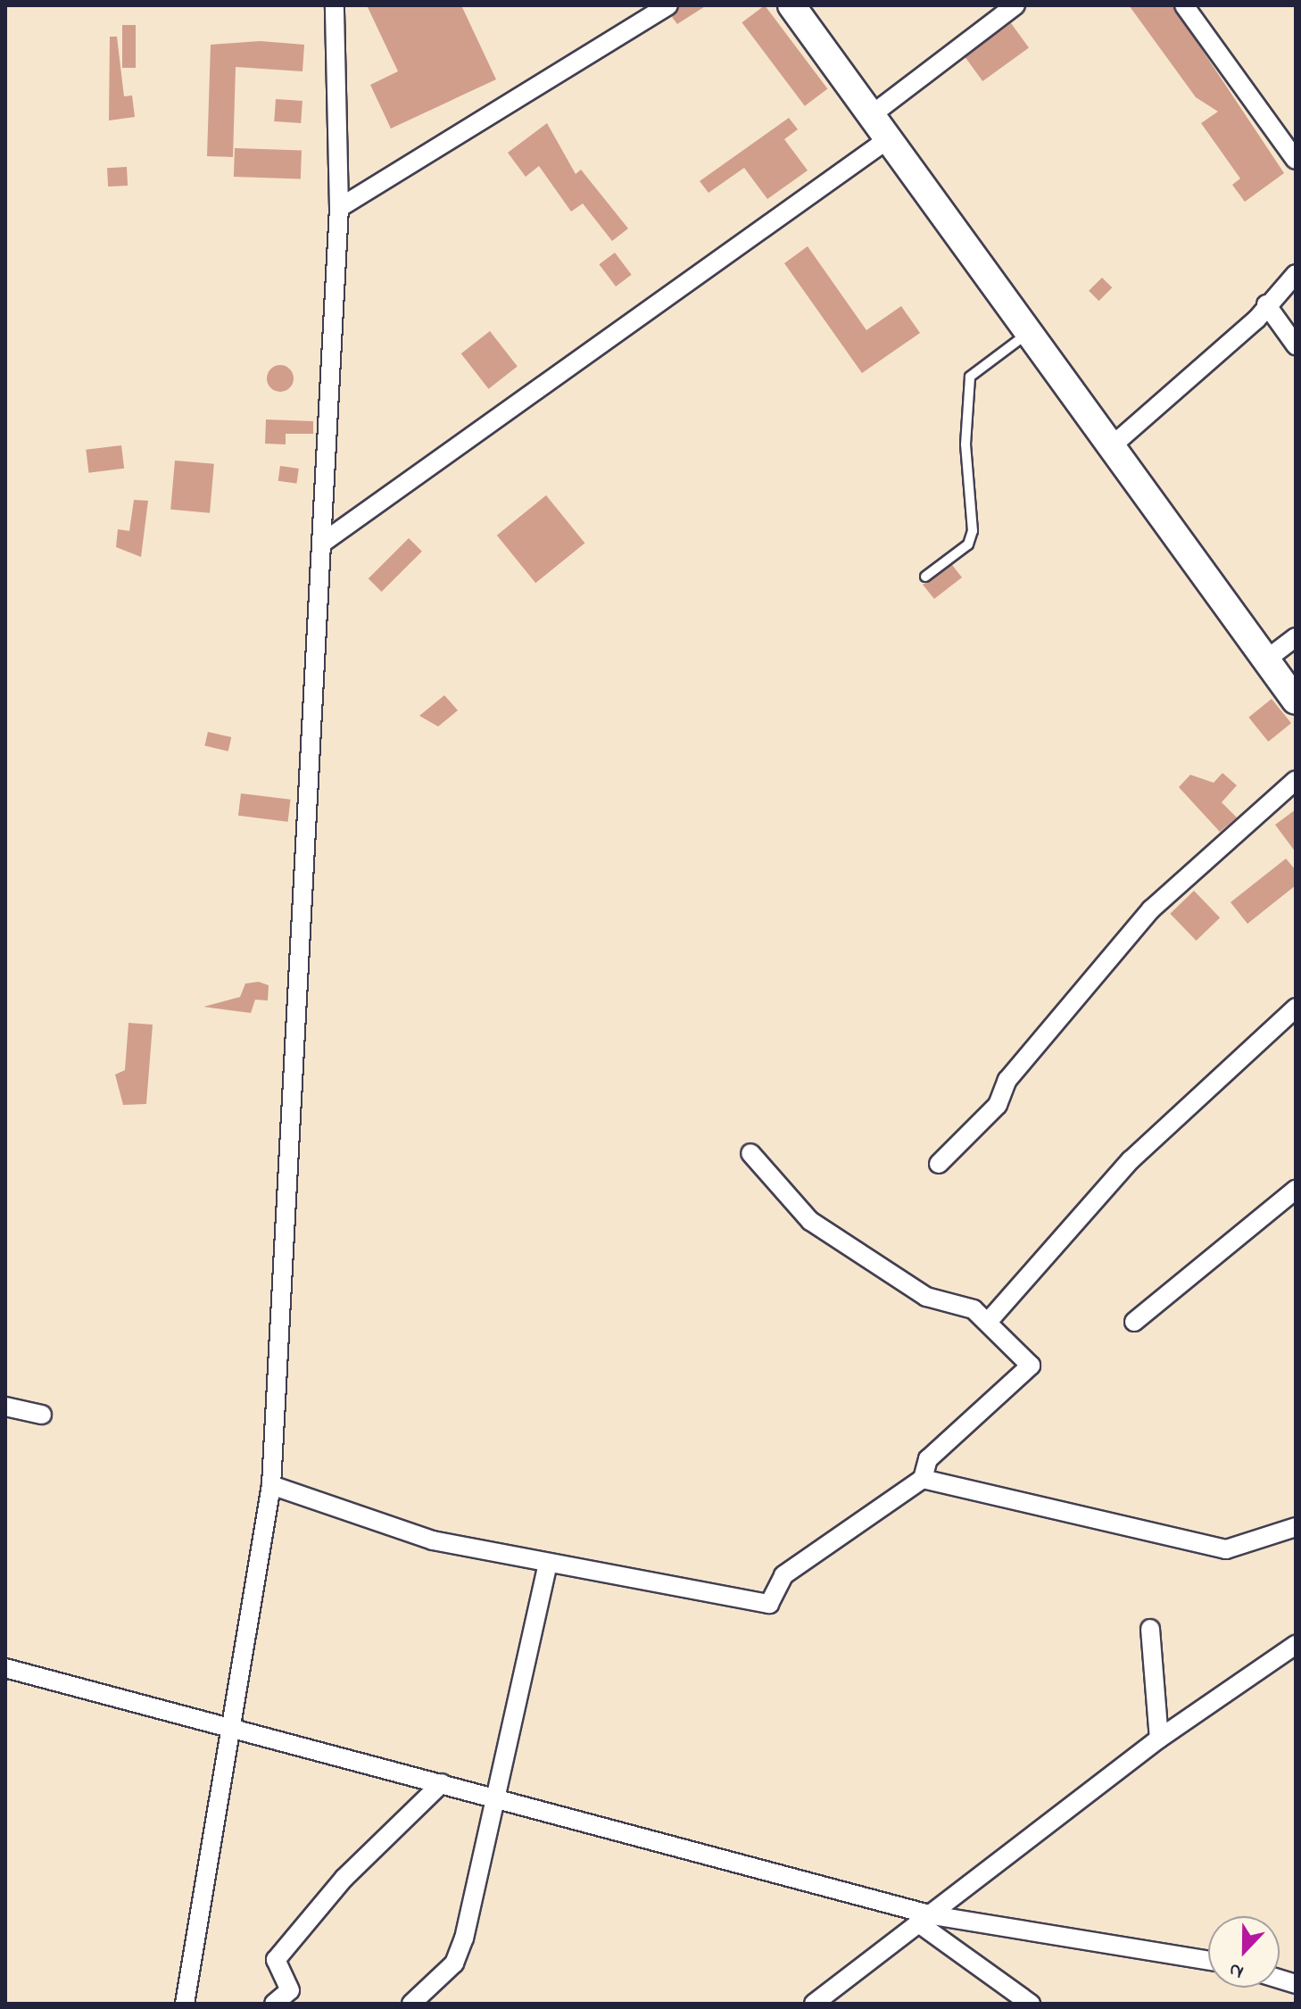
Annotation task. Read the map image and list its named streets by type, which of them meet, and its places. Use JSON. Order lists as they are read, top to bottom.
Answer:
{
  "north": "bottom"
}
